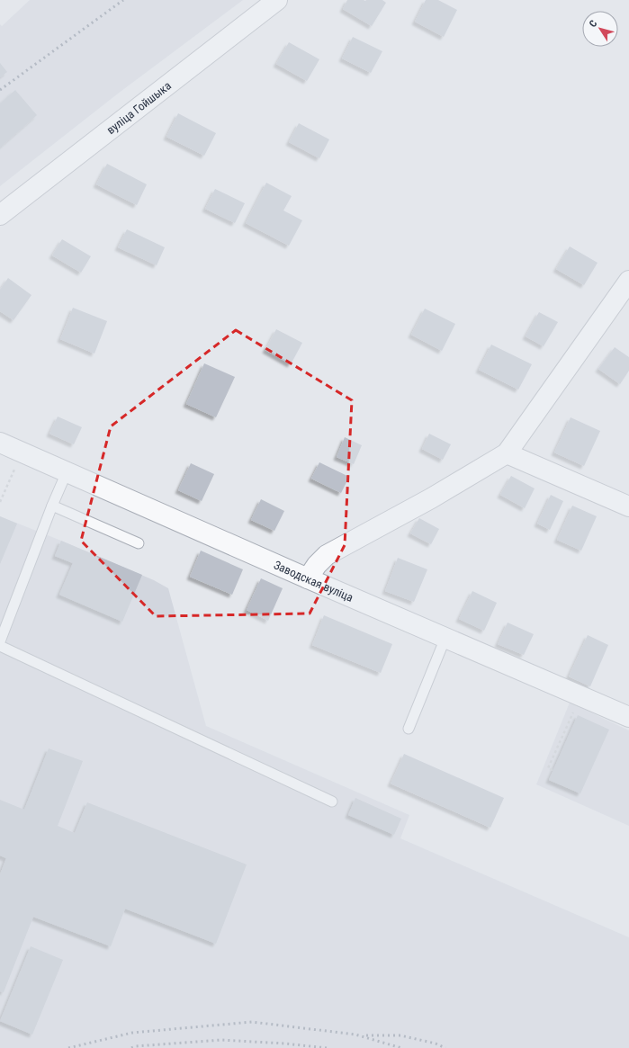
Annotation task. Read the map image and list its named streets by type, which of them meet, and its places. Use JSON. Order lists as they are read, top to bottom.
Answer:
{
  "streets": {
    "street": ["вуліца Гойшыка", "Заводская вуліца"]
  },
  "north": "top left"
}
